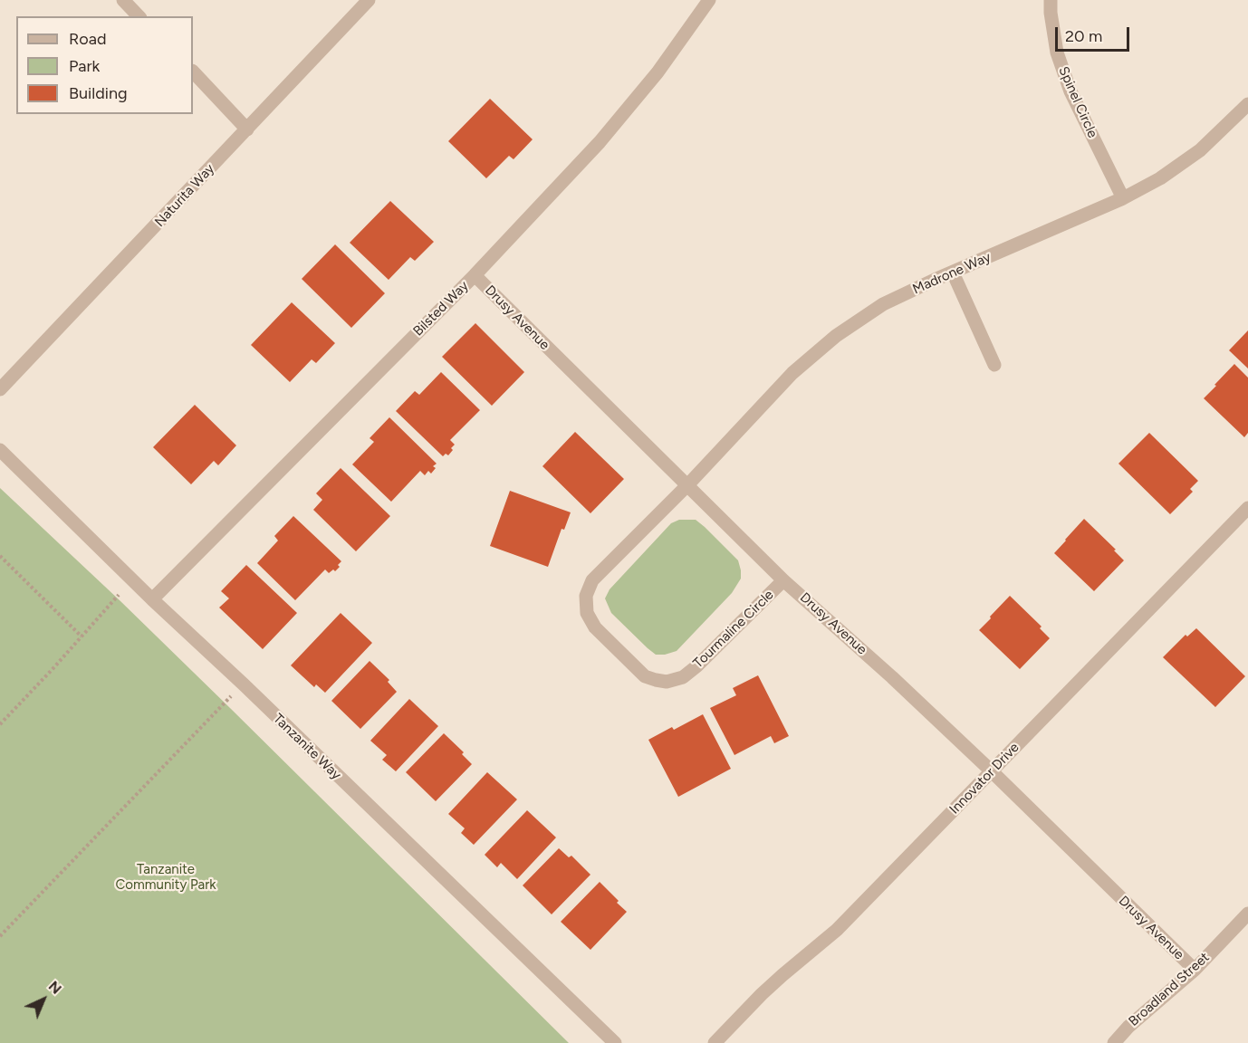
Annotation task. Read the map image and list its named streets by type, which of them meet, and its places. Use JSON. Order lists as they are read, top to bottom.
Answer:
{
  "streets": {
    "street": [
      "Spinel Circle",
      "Naturita Way",
      "Madrone Way",
      "Bilsted Way",
      "Drusy Avenue",
      "Tourmaline Circle",
      "Tanzanite Way",
      "Innovator Drive",
      "Broadland Street"
    ]
  },
  "crossings": [
    ["Spinel Circle", "Madrone Way"],
    ["Madrone Way", "Drusy Avenue"],
    ["Madrone Way", "Tourmaline Circle"],
    ["Bilsted Way", "Drusy Avenue"],
    ["Bilsted Way", "Tanzanite Way"],
    ["Drusy Avenue", "Tourmaline Circle"],
    ["Drusy Avenue", "Innovator Drive"],
    ["Drusy Avenue", "Broadland Street"]
  ],
  "parks": ["Tanzanite Community Park"],
  "legend": ["Road", "Park", "Building"],
  "scale_bar": "20 m",
  "north": "top right"
}
